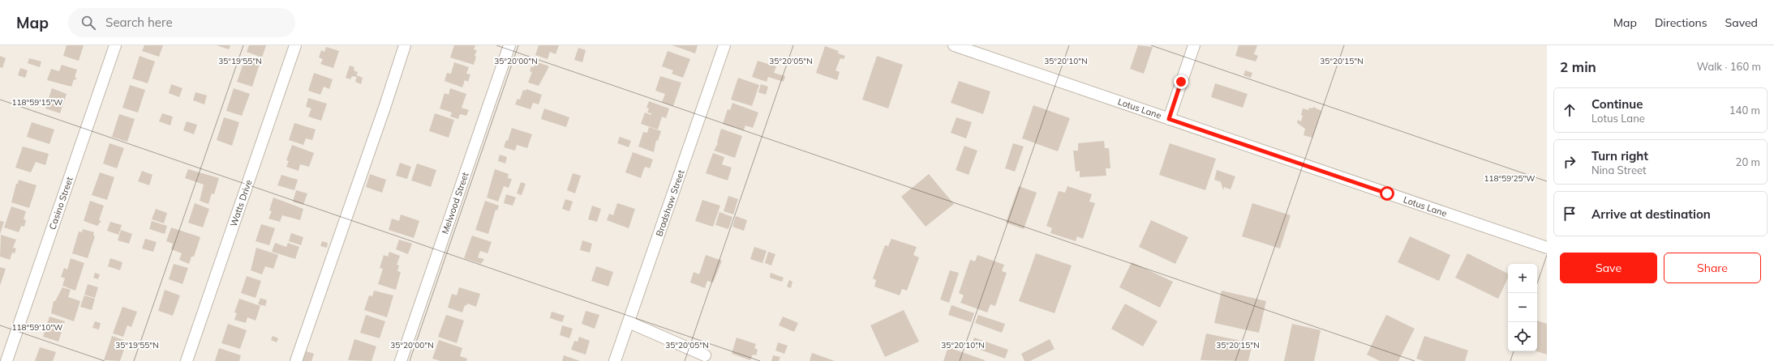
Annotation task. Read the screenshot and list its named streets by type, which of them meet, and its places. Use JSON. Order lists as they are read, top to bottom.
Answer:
{
  "streets": {
    "street": [
      "Lotus Lane",
      "Casino Street",
      "Watts Drive",
      "Melwood Street",
      "Bradshaw Street"
    ]
  },
  "page": {
    "header": "Map",
    "search": "Search here",
    "nav": ["Map", "Directions", "Saved"],
    "heading": ["2 min", "Walk · 160 m"],
    "list": [
      ["Continue", "Lotus Lane", "140 m"],
      ["Turn right", "Nina Street", "20 m"],
      "Arrive at destination"
    ],
    "buttons": ["Save", "Share"],
    "map_buttons": ["+", "−"]
  },
  "coordinates": [
    "35°19'55\"N",
    "35°20'00\"N",
    "35°20'05\"N",
    "35°20'10\"N",
    "35°20'15\"N",
    "118°59'15\"W",
    "118°59'25\"W",
    "118°59'10\"W"
  ]
}
